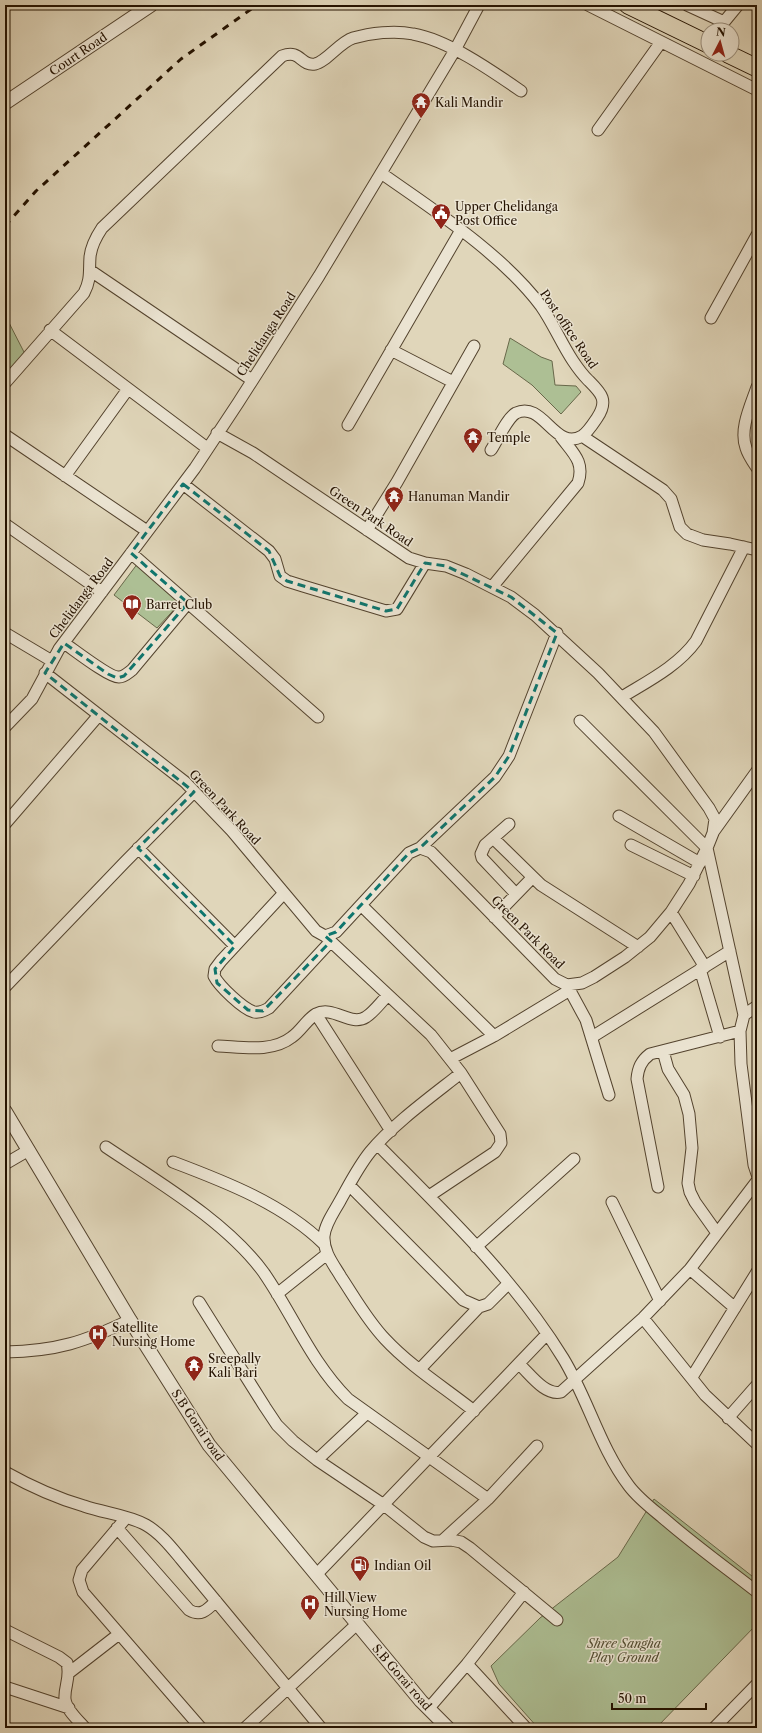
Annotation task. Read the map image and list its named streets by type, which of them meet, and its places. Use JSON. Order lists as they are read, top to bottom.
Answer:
{
  "streets": {
    "street": [
      "Court Road",
      "Post office Road",
      "Chelidanga Road",
      "Green Park Road",
      "S.B Gorai road"
    ]
  },
  "crossings": [
    ["Post office Road", "Chelidanga Road"],
    ["Chelidanga Road", "Green Park Road"]
  ],
  "parks": ["Shree Sangha Play Ground"],
  "places": {
    "temple": [
      "Kali Mandir",
      "Temple",
      "Hanuman Mandir",
      "Sreepally Kali Bari"
    ],
    "public building": ["Upper Chelidanga Post Office"],
    "library": ["Barret Club"],
    "hospital": ["Satellite Nursing Home", "Hill View Nursing Home"],
    "fuel station": ["Indian Oil"]
  },
  "scale_bar": "50 m",
  "north": "top"
}
